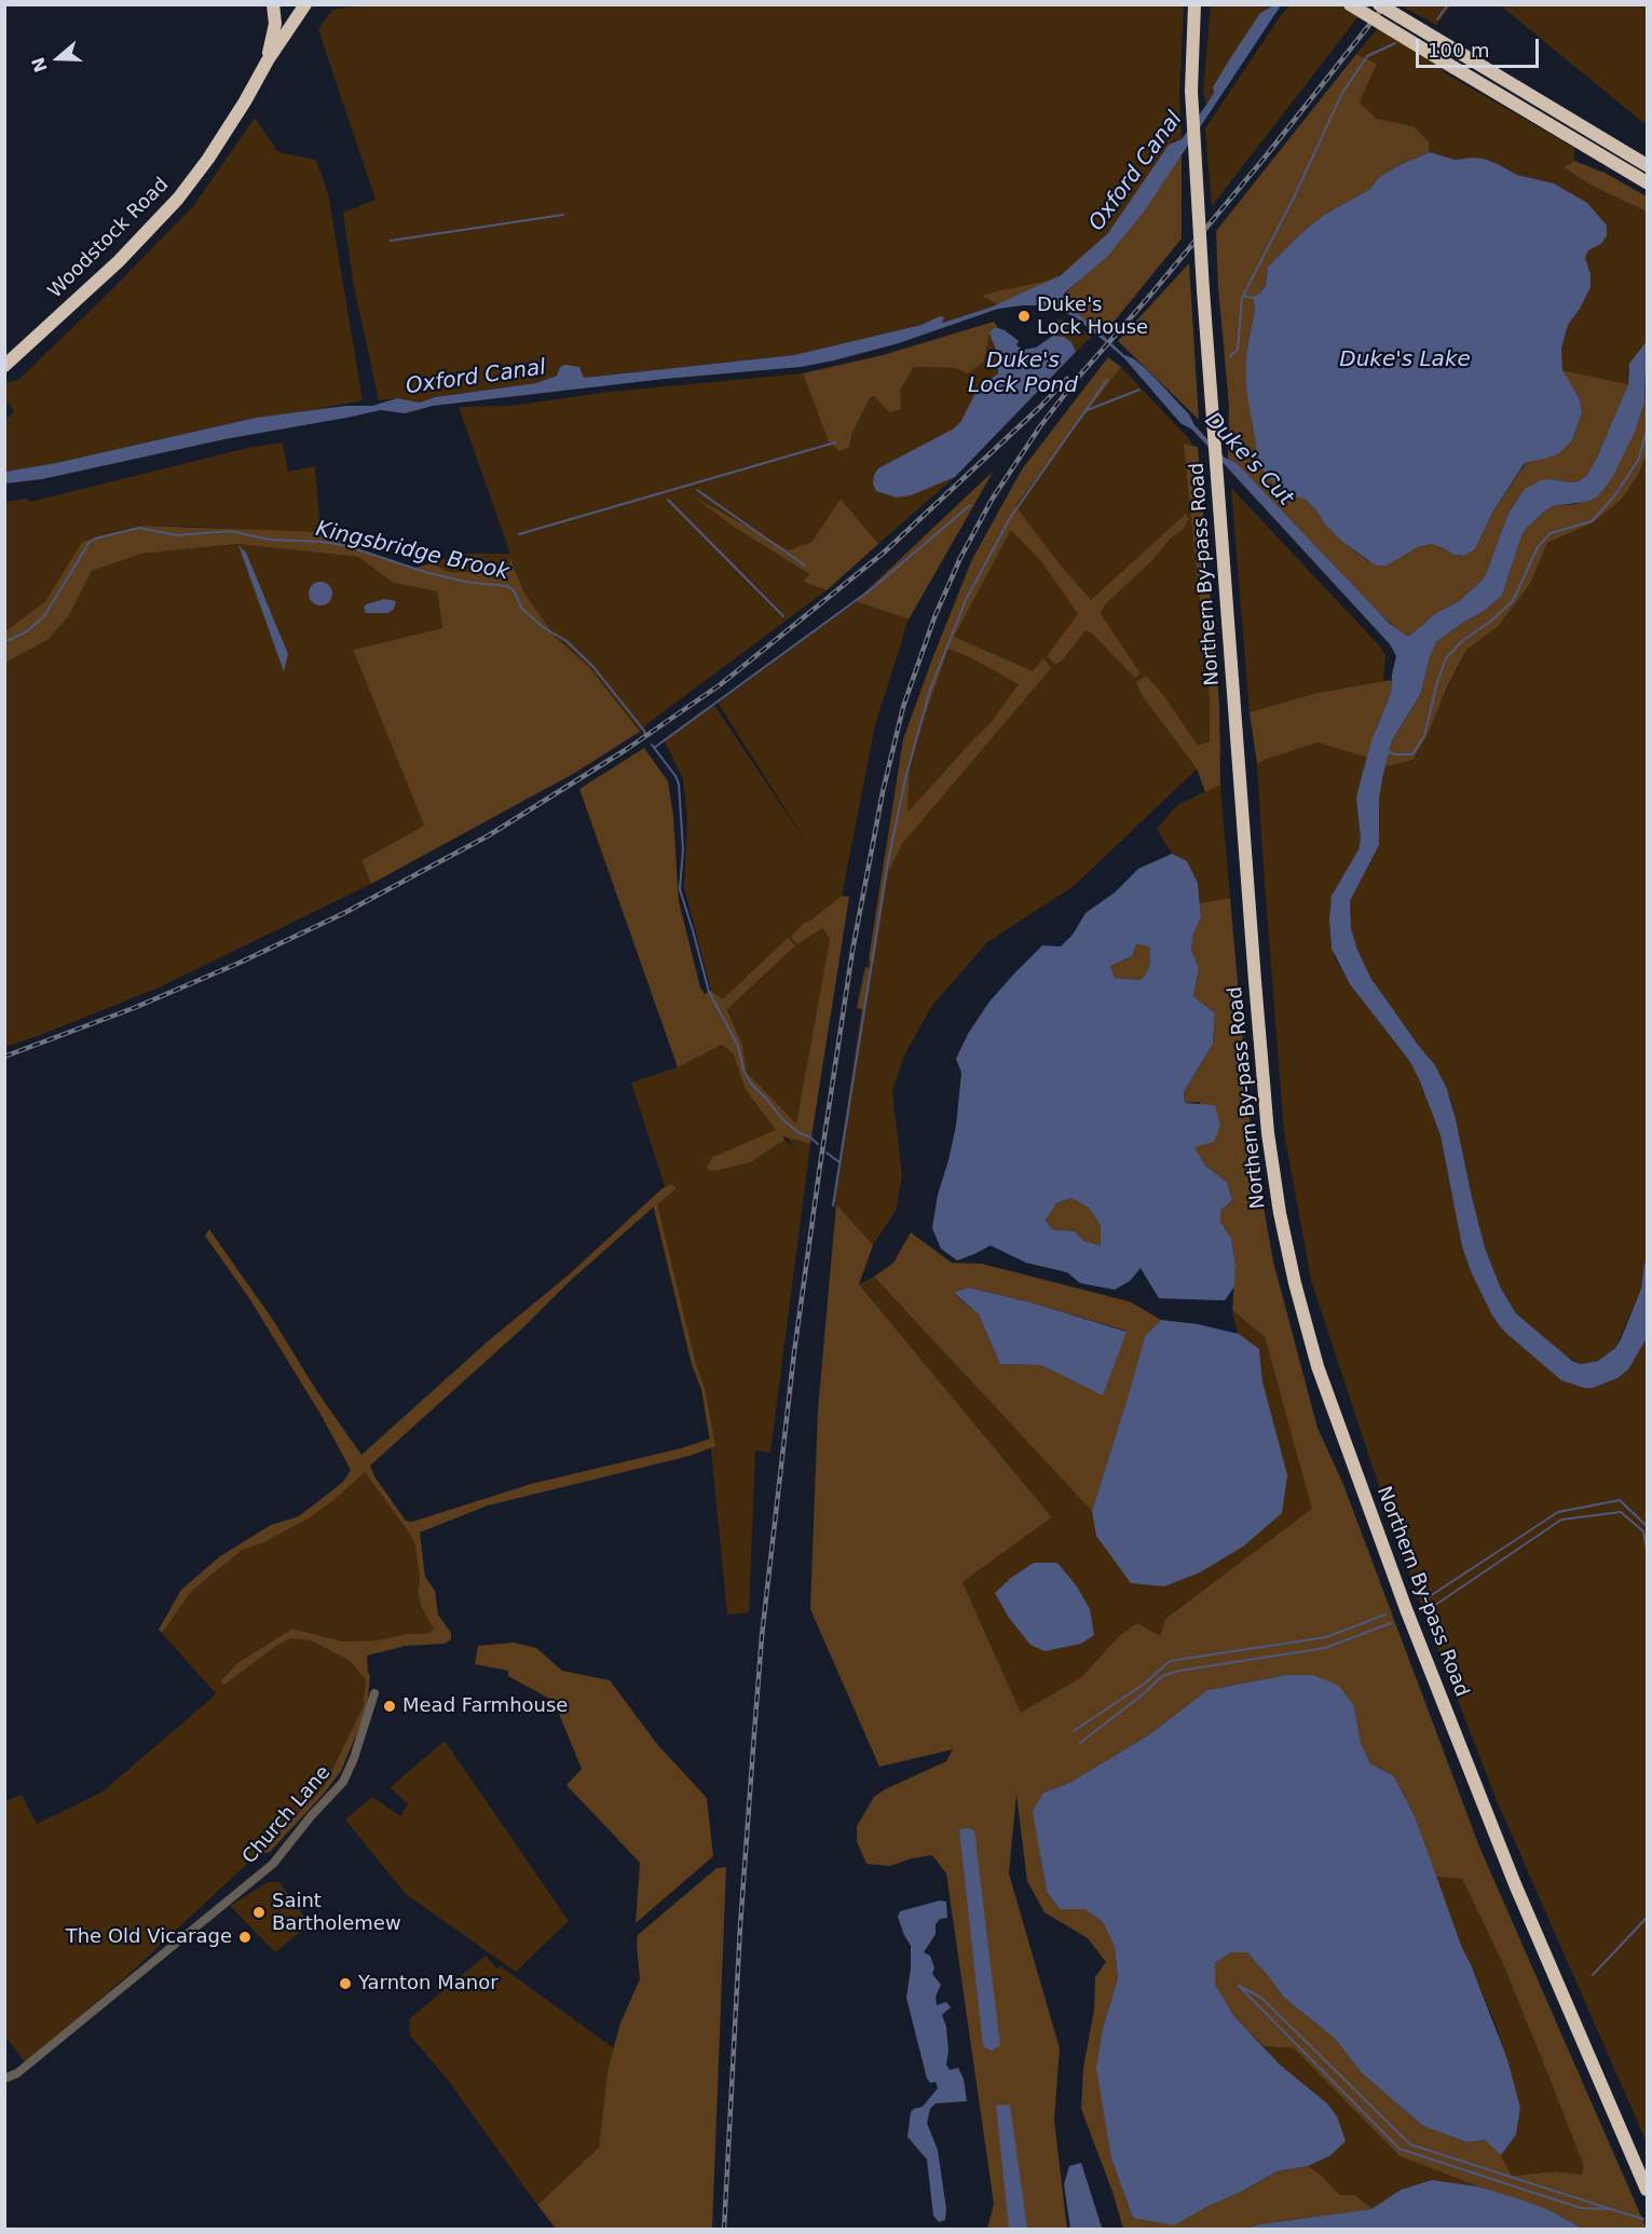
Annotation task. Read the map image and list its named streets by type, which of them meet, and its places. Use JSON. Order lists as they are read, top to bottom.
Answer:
{
  "streets": {
    "highway": ["Woodstock Road", "Northern By-pass Road"],
    "street": ["Church Lane"]
  },
  "water": [
    "Oxford Canal",
    "Duke's Lake",
    "Duke's Lock Pond",
    "Duke's Cut",
    "Kingsbridge Brook"
  ],
  "places": [
    "Duke's Lock House",
    "Mead Farmhouse",
    "Saint Bartholemew",
    "The Old Vicarage",
    "Yarnton Manor"
  ],
  "scale_bar": "100 m",
  "north": "left"
}
